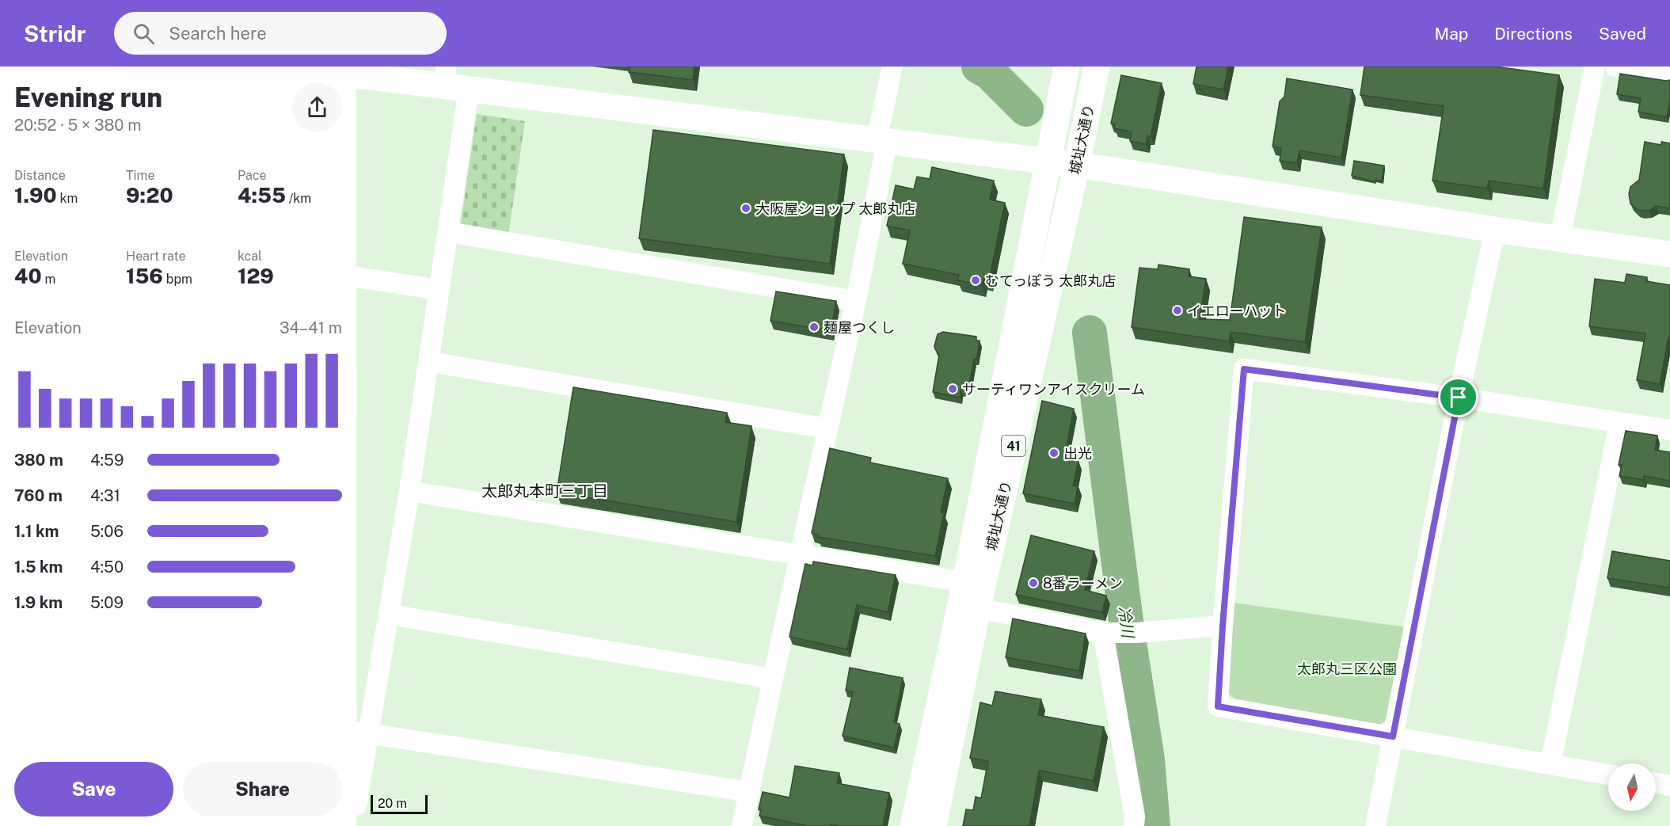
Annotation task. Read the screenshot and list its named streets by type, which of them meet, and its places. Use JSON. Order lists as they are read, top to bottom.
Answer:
{
  "streets": {
    "main road": ["城址大通り", "41"]
  },
  "districts": ["太郎丸本町三丁目"],
  "water": ["冷川"],
  "parks": ["太郎丸三区公園"],
  "places": [
    "大阪屋ショップ 太郎丸店",
    "むてっぽう 太郎丸店",
    "イエローハット",
    "麺屋つくし",
    "サーティワンアイスクリーム",
    "出光",
    "8番ラーメン"
  ],
  "scale_bar": "20 m",
  "north": "bottom",
  "page": {
    "header": "Stridr",
    "search": "Search here",
    "nav": ["Map", "Directions", "Saved"],
    "heading": ["Evening run", "20:52 · 5 × 380 m"],
    "stats": [
      ["Distance", "1.90 km"],
      ["Time", "9:20"],
      ["Pace", "4:55 /km"],
      ["Elevation", "40 m"],
      ["Heart rate", "156 bpm"],
      ["kcal", "129"]
    ],
    "chart": ["Elevation", "34–41 m"],
    "list": [
      {
        "name": "380 m",
        "note": "4:59"
      },
      {
        "name": "760 m",
        "note": "4:31"
      },
      {
        "name": "1.1 km",
        "note": "5:06"
      },
      {
        "name": "1.5 km",
        "note": "4:50"
      },
      {
        "name": "1.9 km",
        "note": "5:09"
      }
    ],
    "buttons": ["Save", "Share"],
    "scale": "20 m"
  }
}
